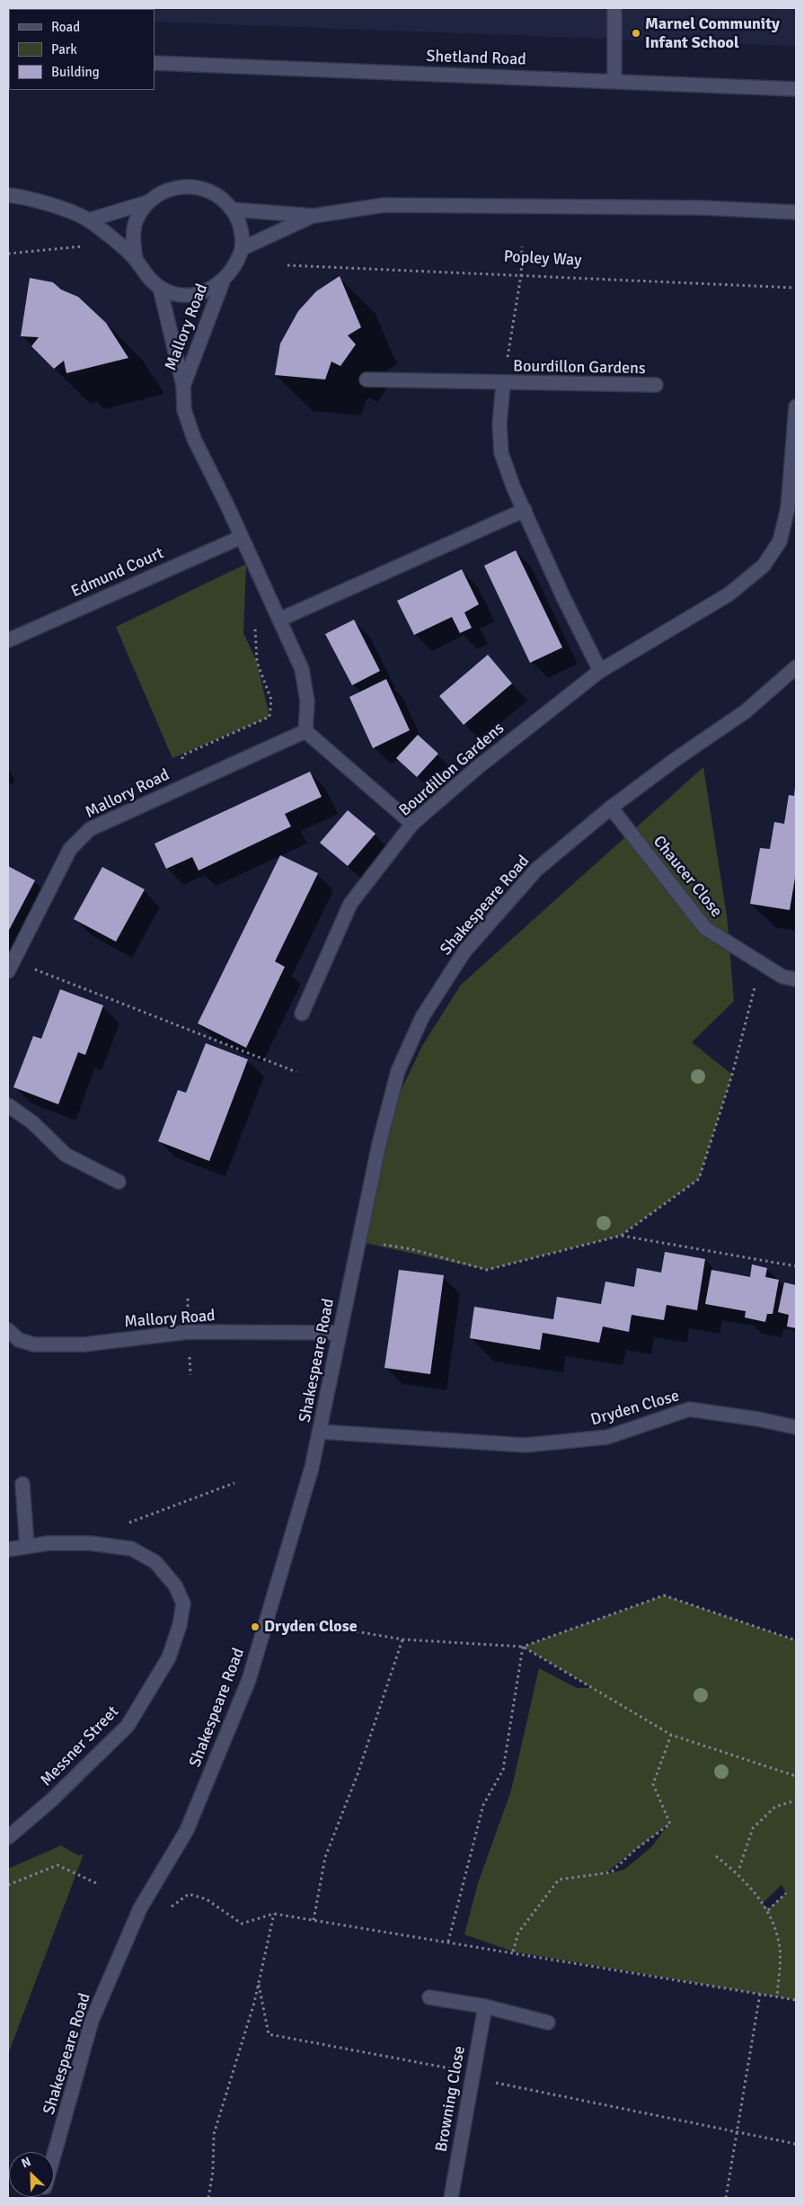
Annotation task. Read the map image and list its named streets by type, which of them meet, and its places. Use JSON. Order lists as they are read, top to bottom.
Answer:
{
  "streets": {
    "street": [
      "Shetland Road",
      "Mallory Road",
      "Bourdillon Gardens",
      "Edmund Court",
      "Chaucer Close",
      "Shakespeare Road",
      "Dryden Close",
      "Messner Street",
      "Browning Close"
    ],
    "path": ["Popley Way"]
  },
  "crossings": [
    ["Mallory Road", "Edmund Court"],
    ["Mallory Road", "Shakespeare Road"],
    ["Chaucer Close", "Shakespeare Road"],
    ["Shakespeare Road", "Dryden Close"]
  ],
  "places": ["Marnel Community Infant School", "Dryden Close"],
  "legend": ["Road", "Park", "Building"],
  "north": "top left"
}
